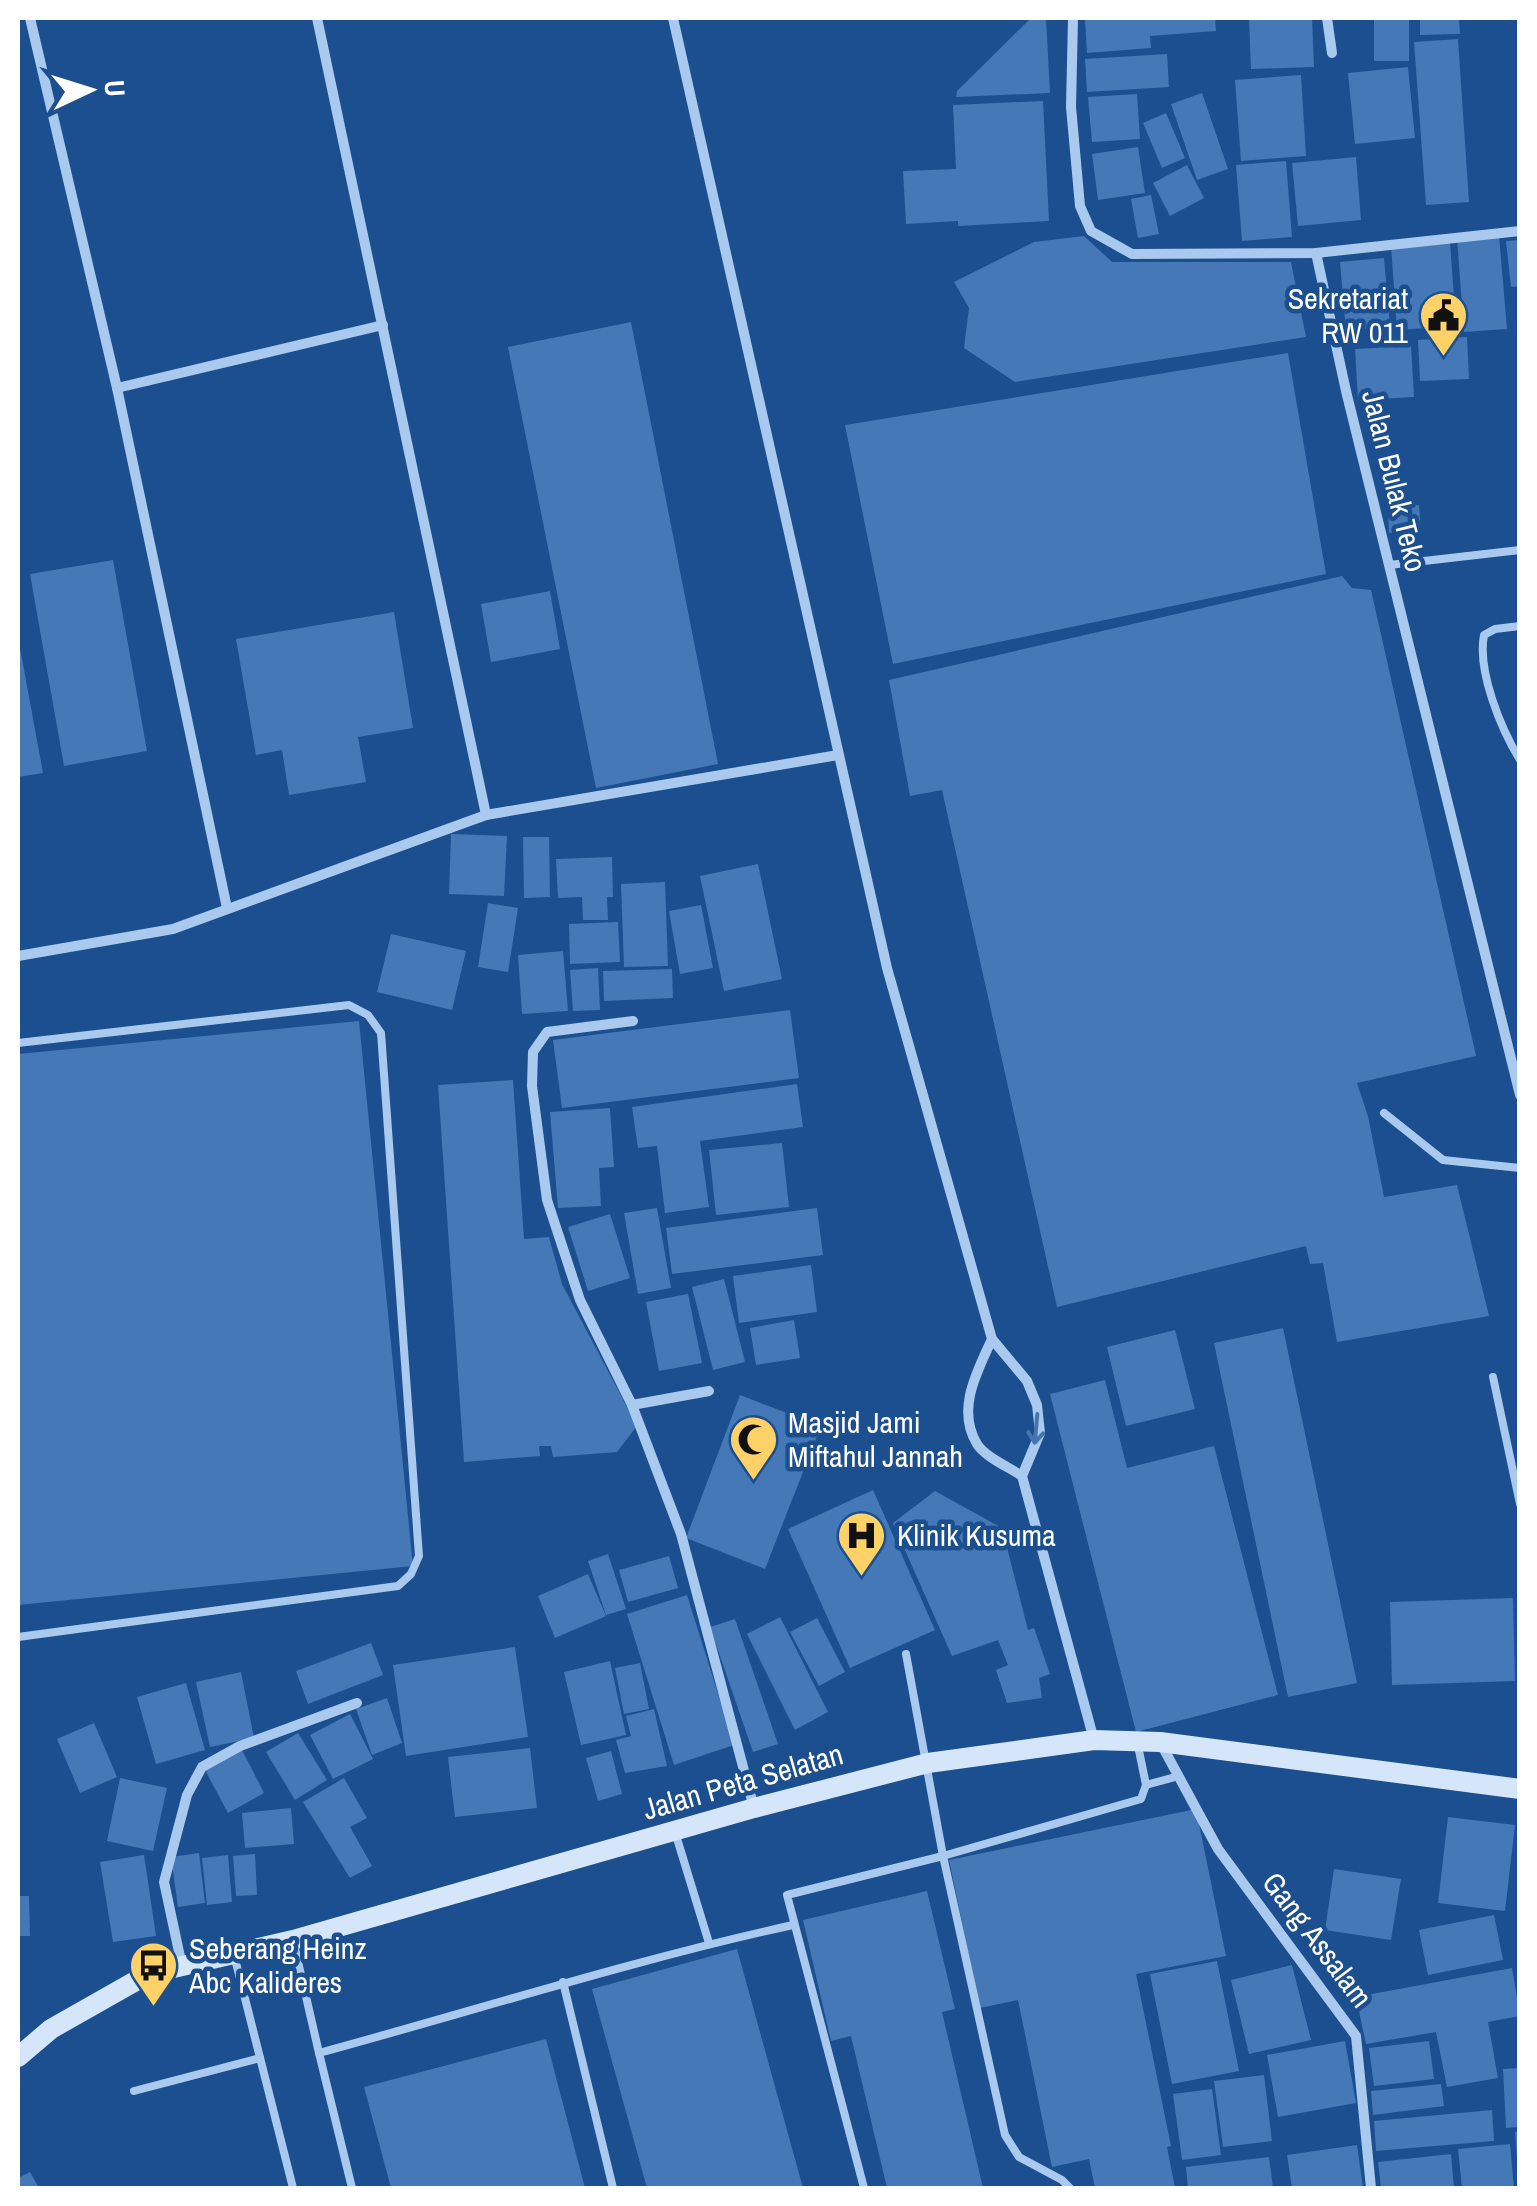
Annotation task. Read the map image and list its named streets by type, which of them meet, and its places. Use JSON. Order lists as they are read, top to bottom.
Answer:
{
  "streets": {
    "main road": ["Jalan Peta Selatan"],
    "street": ["Jalan Bulak Teko", "Gang Assalam"]
  },
  "crossings": [
    ["Jalan Peta Selatan", "Gang Assalam"]
  ],
  "places": {
    "public building": ["Sekretariat RW 011"],
    "mosque": ["Masjid Jami Miftahul Jannah"],
    "hospital": ["Klinik Kusuma"],
    "bus stop": ["Seberang Heinz Abc Kalideres"]
  },
  "north": "right"
}
